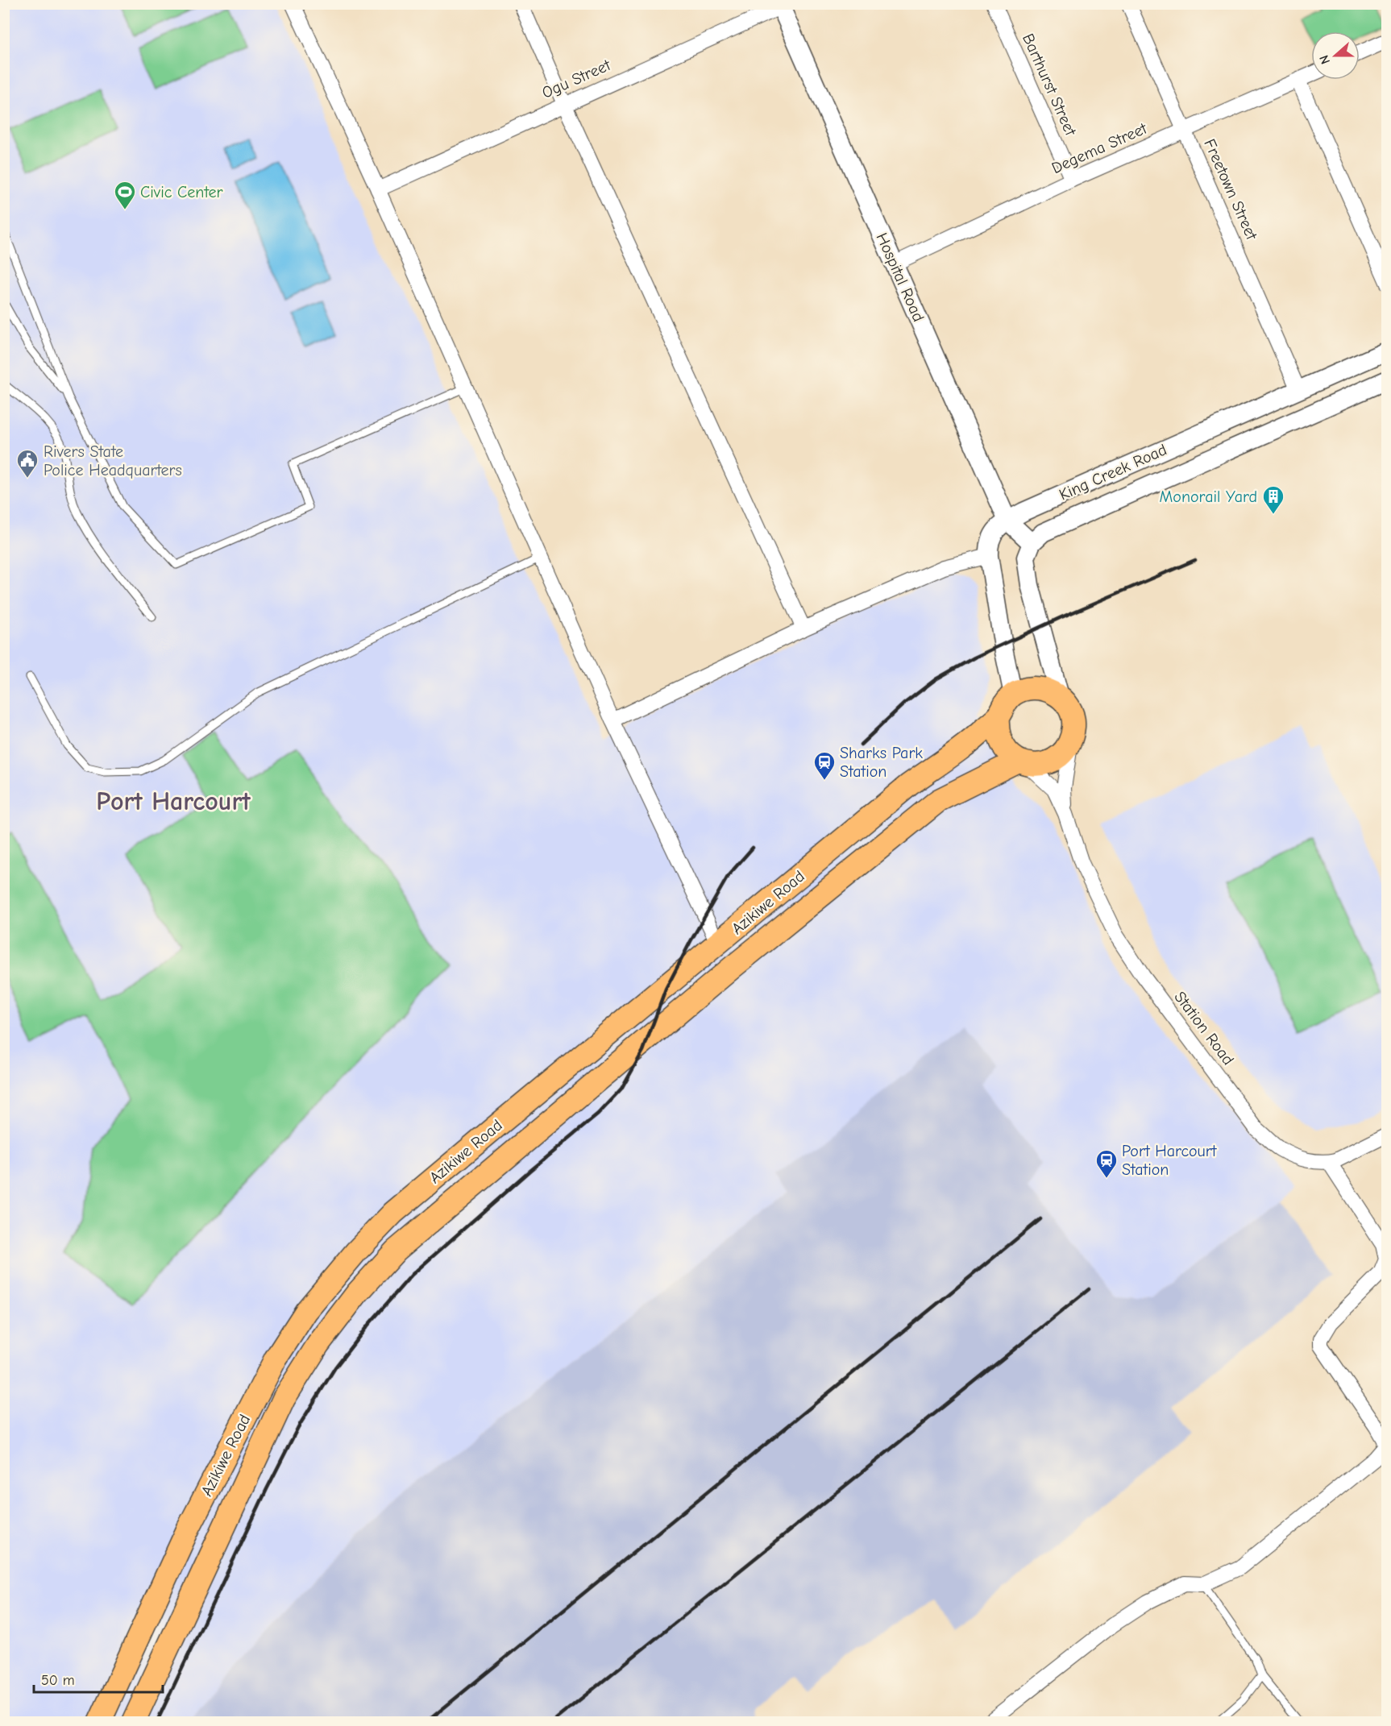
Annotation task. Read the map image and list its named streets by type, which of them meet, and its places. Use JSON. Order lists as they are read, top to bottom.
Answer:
{
  "streets": {
    "main road": ["Azikiwe Road"],
    "street": [
      "Ogu Street",
      "Barthurst Street",
      "Degema Street",
      "Freetown Street",
      "Hospital Road",
      "King Creek Road",
      "Station Road"
    ]
  },
  "crossings": [
    ["Ogu Street", "Hospital Road"],
    ["Barthurst Street", "Degema Street"],
    ["Degema Street", "Freetown Street"],
    ["Degema Street", "Hospital Road"],
    ["Freetown Street", "King Creek Road"],
    ["Hospital Road", "King Creek Road"],
    ["King Creek Road", "Azikiwe Road"],
    ["King Creek Road", "Station Road"],
    ["Azikiwe Road", "Station Road"]
  ],
  "districts": ["Port Harcourt"],
  "places": {
    "sports": ["Civic Center"],
    "public building": ["Rivers State Police Headquarters"],
    "building": ["Monorail Yard"],
    "station": ["Sharks Park Station", "Port Harcourt Station"]
  },
  "scale_bar": "50 m",
  "north": "left"
}
